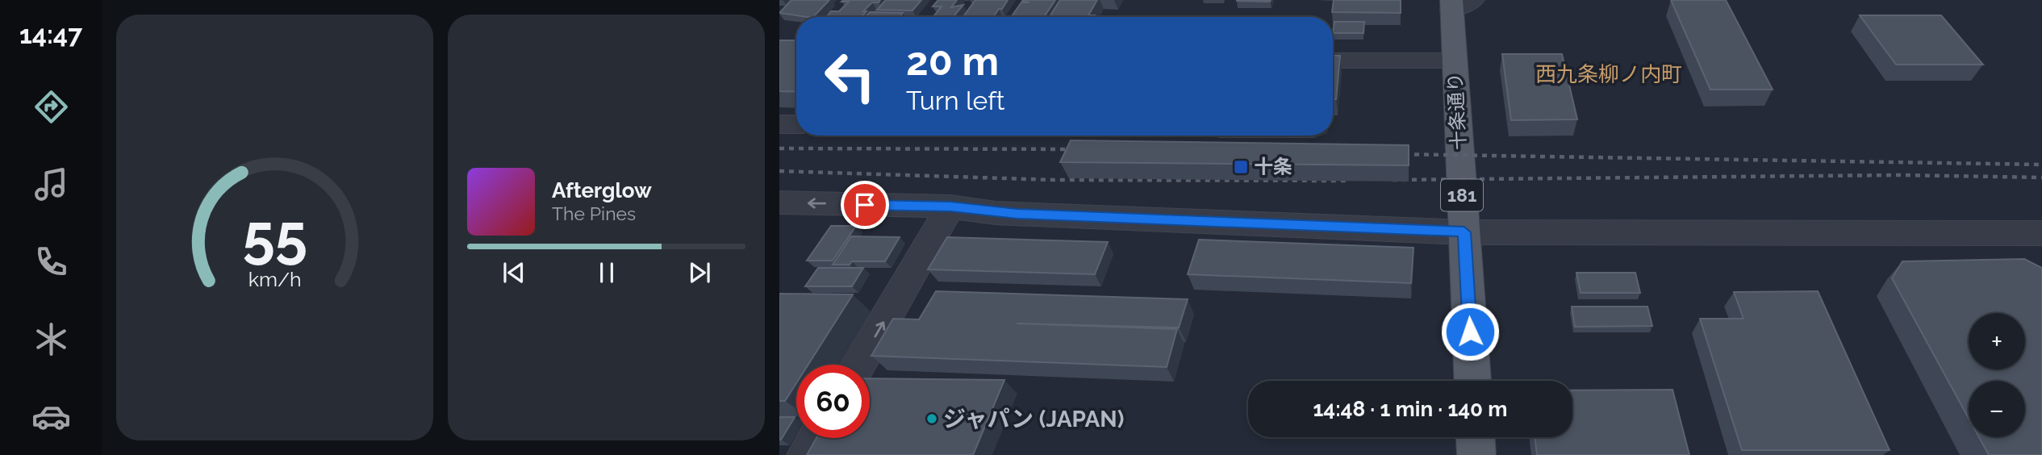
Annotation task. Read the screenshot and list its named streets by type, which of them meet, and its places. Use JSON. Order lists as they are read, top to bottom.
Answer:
{
  "streets": {
    "main road": ["十条通り", "181"]
  },
  "districts": ["西九条柳ノ内町"],
  "places": {
    "transit": ["十条"],
    "other": ["ジャパン (JAPAN)"]
  },
  "page": {
    "tabs": "14:47",
    "turn": ["20 m", "Turn left"],
    "song": ["Afterglow", "The Pines"],
    "map_buttons": ["+", "−"],
    "limit": "60",
    "trip": "14:48 · 1 min · 140 m",
    "gauge": ["55", "km/h"]
  }
}
